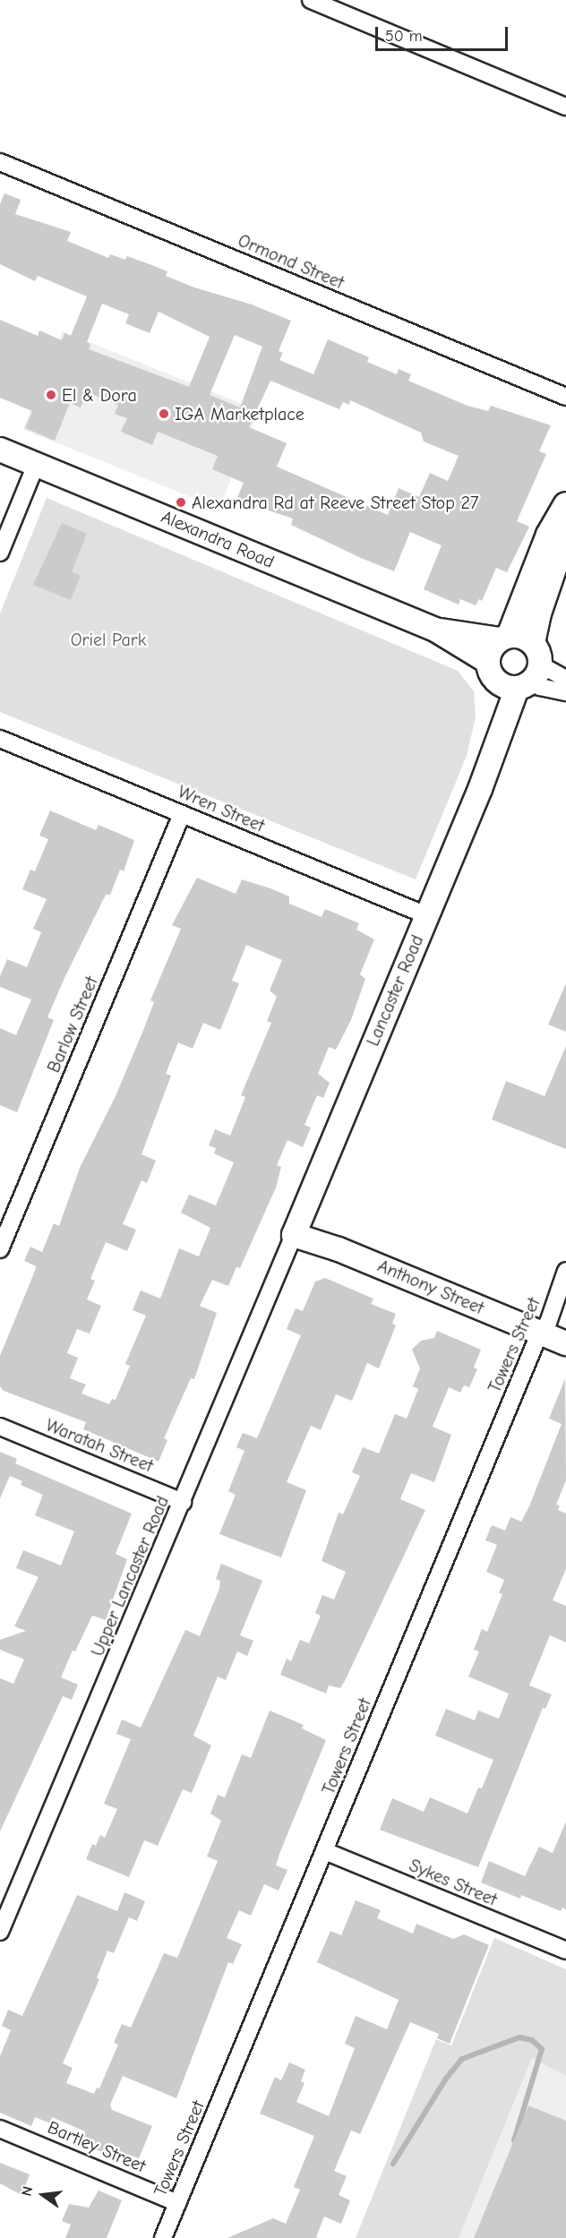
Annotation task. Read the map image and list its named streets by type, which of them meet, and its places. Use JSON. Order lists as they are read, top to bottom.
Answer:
{
  "streets": {
    "street": [
      "Ormond Street",
      "Alexandra Road",
      "Wren Street",
      "Lancaster Road",
      "Barlow Street",
      "Anthony Street",
      "Towers Street",
      "Waratah Street",
      "Upper Lancaster Road",
      "Sykes Street",
      "Bartley Street"
    ]
  },
  "crossings": [
    ["Alexandra Road", "Lancaster Road"],
    ["Wren Street", "Lancaster Road"],
    ["Wren Street", "Barlow Street"],
    ["Lancaster Road", "Anthony Street"],
    ["Lancaster Road", "Upper Lancaster Road"],
    ["Anthony Street", "Towers Street"],
    ["Anthony Street", "Upper Lancaster Road"],
    ["Towers Street", "Sykes Street"],
    ["Towers Street", "Bartley Street"],
    ["Waratah Street", "Upper Lancaster Road"]
  ],
  "parks": ["Oriel Park"],
  "places": ["El & Dora", "IGA Marketplace", "Alexandra Rd at Reeve Street Stop 27"],
  "scale_bar": "50 m",
  "north": "left"
}
